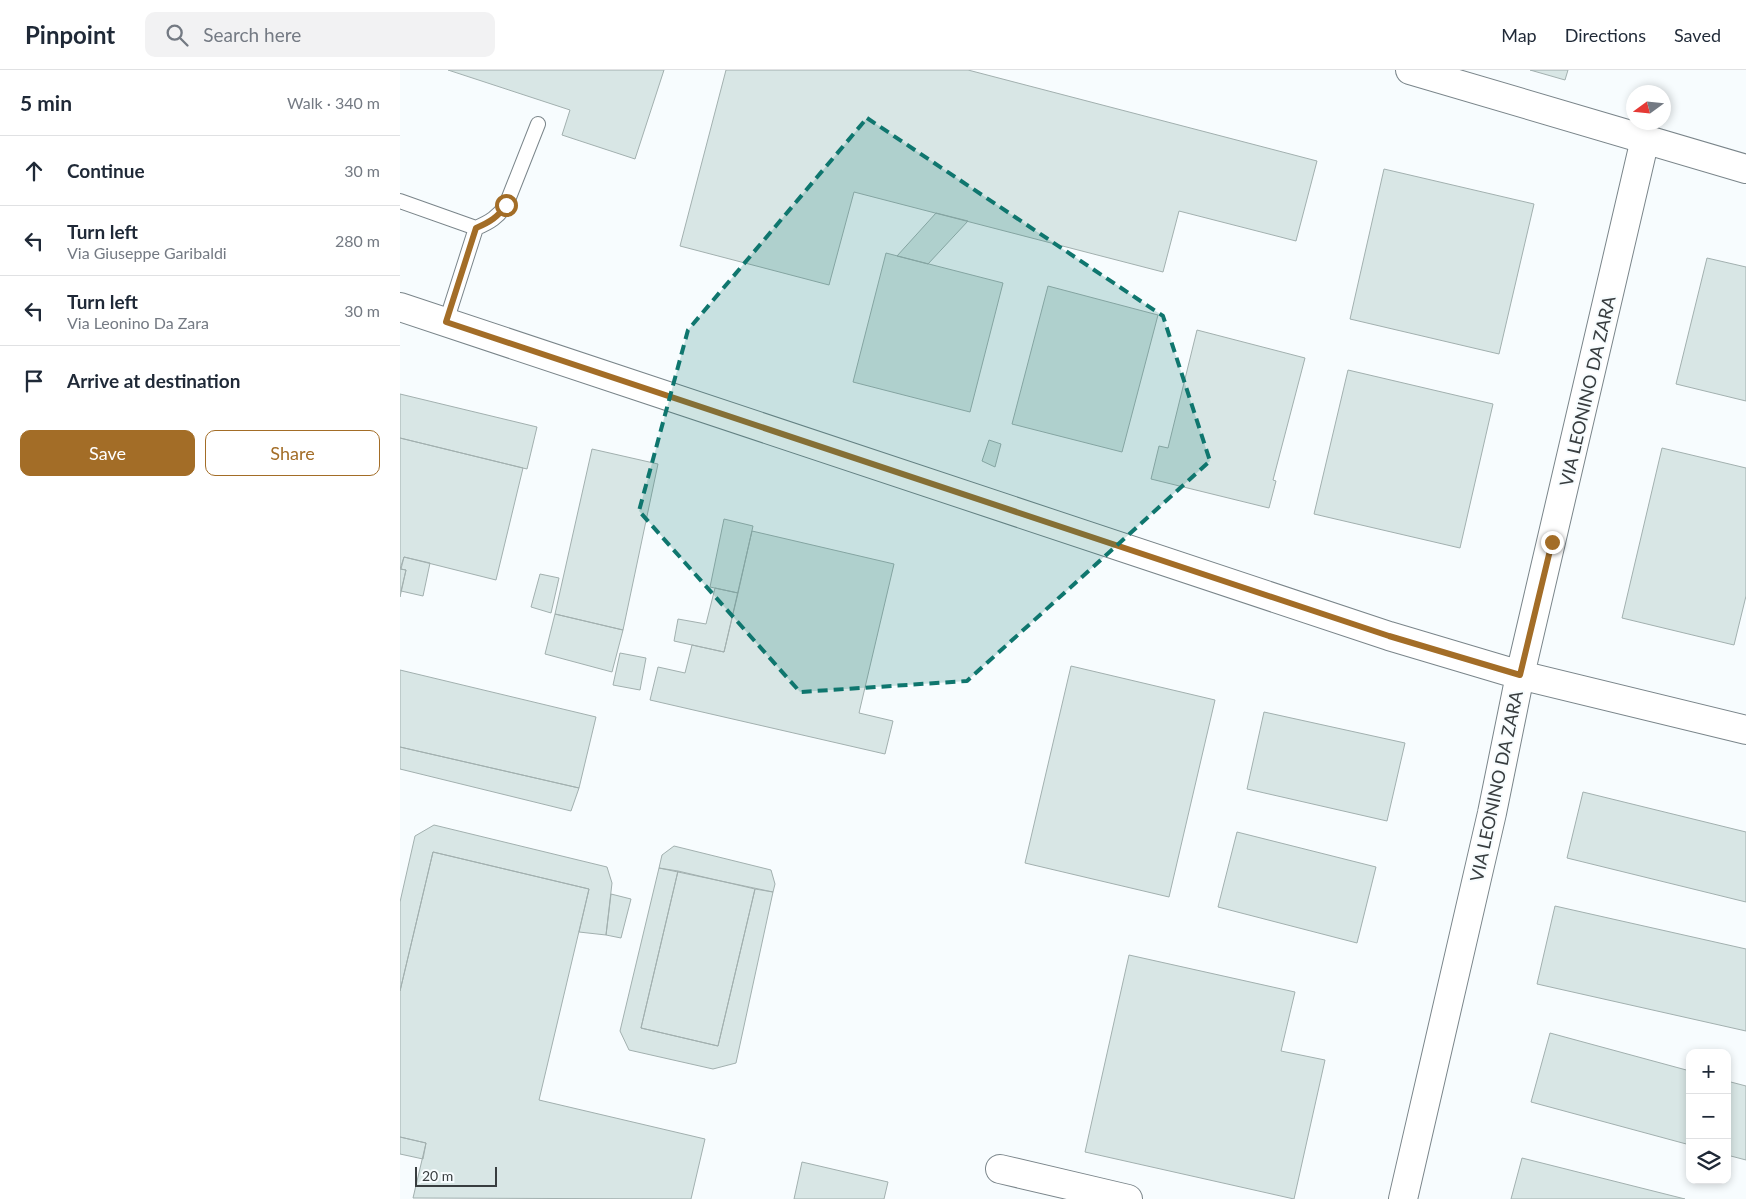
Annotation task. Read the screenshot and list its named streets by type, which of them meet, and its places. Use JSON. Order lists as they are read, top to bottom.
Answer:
{
  "streets": {
    "street": ["VIA LEONINO DA ZARA"]
  },
  "scale_bar": "20 m",
  "north": "left",
  "page": {
    "header": "Pinpoint",
    "search": "Search here",
    "nav": ["Map", "Directions", "Saved"],
    "heading": ["5 min", "Walk · 340 m"],
    "list": [
      ["Continue", "30 m"],
      ["Turn left", "Via Giuseppe Garibaldi", "280 m"],
      ["Turn left", "Via Leonino Da Zara", "30 m"],
      "Arrive at destination"
    ],
    "buttons": ["Save", "Share"],
    "map_buttons": ["+", "−"],
    "scale": "20 m"
  }
}
